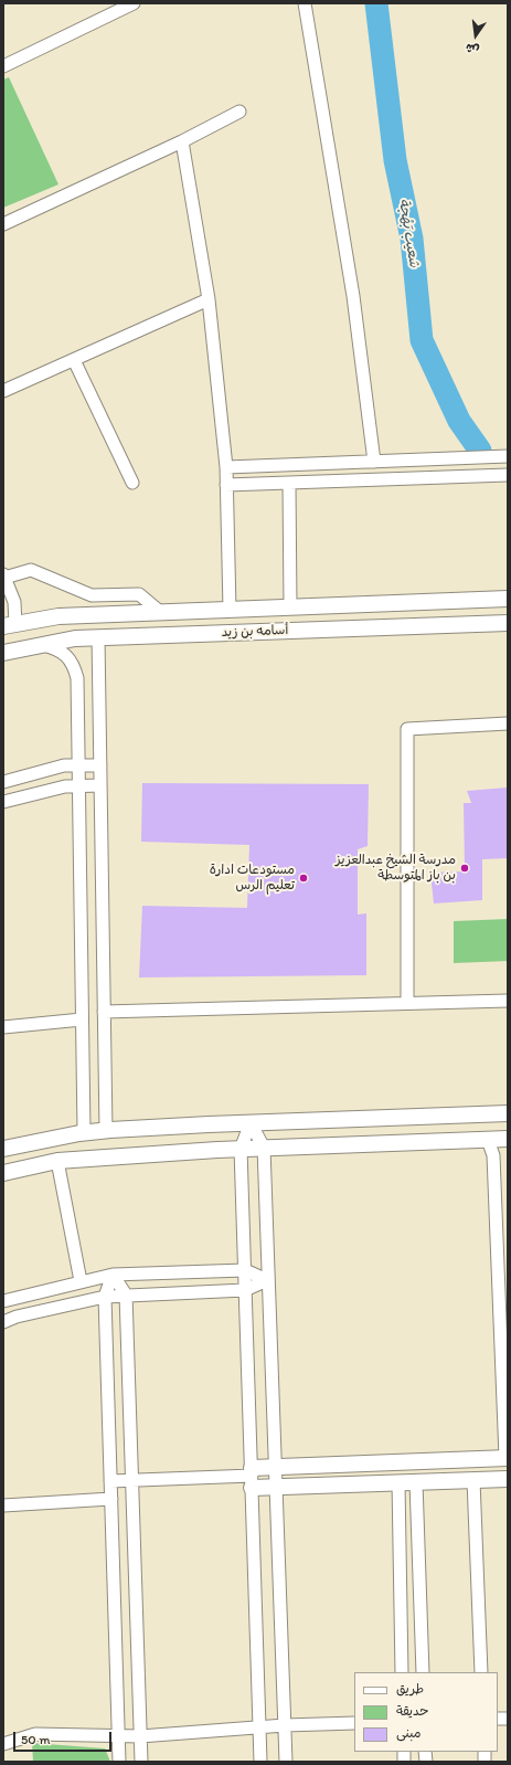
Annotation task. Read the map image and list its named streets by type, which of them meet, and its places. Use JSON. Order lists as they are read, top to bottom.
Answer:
{
  "streets": {
    "street": ["أسامه بن زيد"]
  },
  "water": ["شعيب بَهْجة"],
  "places": ["مدرسة الشيخ عبدالعزيز بن باز المتوسطة", "مستودعات ادارة تعليم الرس"],
  "legend": ["طريق", "حديقة", "مبنى"],
  "scale_bar": "50 m",
  "north": "bottom"
}
